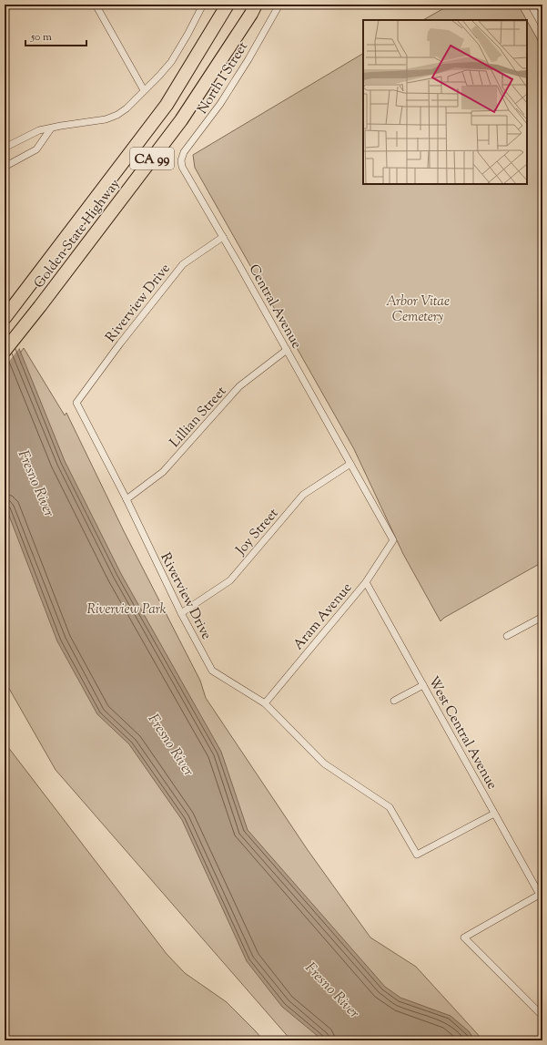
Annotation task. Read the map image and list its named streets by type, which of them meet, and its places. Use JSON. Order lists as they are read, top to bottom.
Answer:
{
  "streets": {
    "highway": ["CA 99", "Golden State Highway"],
    "street": [
      "North I Street",
      "Riverview Drive",
      "Central Avenue",
      "Lillian Street",
      "Joy Street",
      "Aram Avenue",
      "West Central Avenue"
    ]
  },
  "crossings": [
    ["North I Street", "Central Avenue"],
    ["Riverview Drive", "Central Avenue"],
    ["Riverview Drive", "Lillian Street"],
    ["Riverview Drive", "Joy Street"],
    ["Riverview Drive", "Aram Avenue"],
    ["Riverview Drive", "West Central Avenue"],
    ["Central Avenue", "Lillian Street"],
    ["Central Avenue", "Joy Street"],
    ["Central Avenue", "Aram Avenue"],
    ["Joy Street", "Aram Avenue"],
    ["Aram Avenue", "West Central Avenue"]
  ],
  "water": ["Fresno River"],
  "parks": ["Arbor Vitae Cemetery", "Riverview Park"],
  "scale_bar": "50 m"
}
